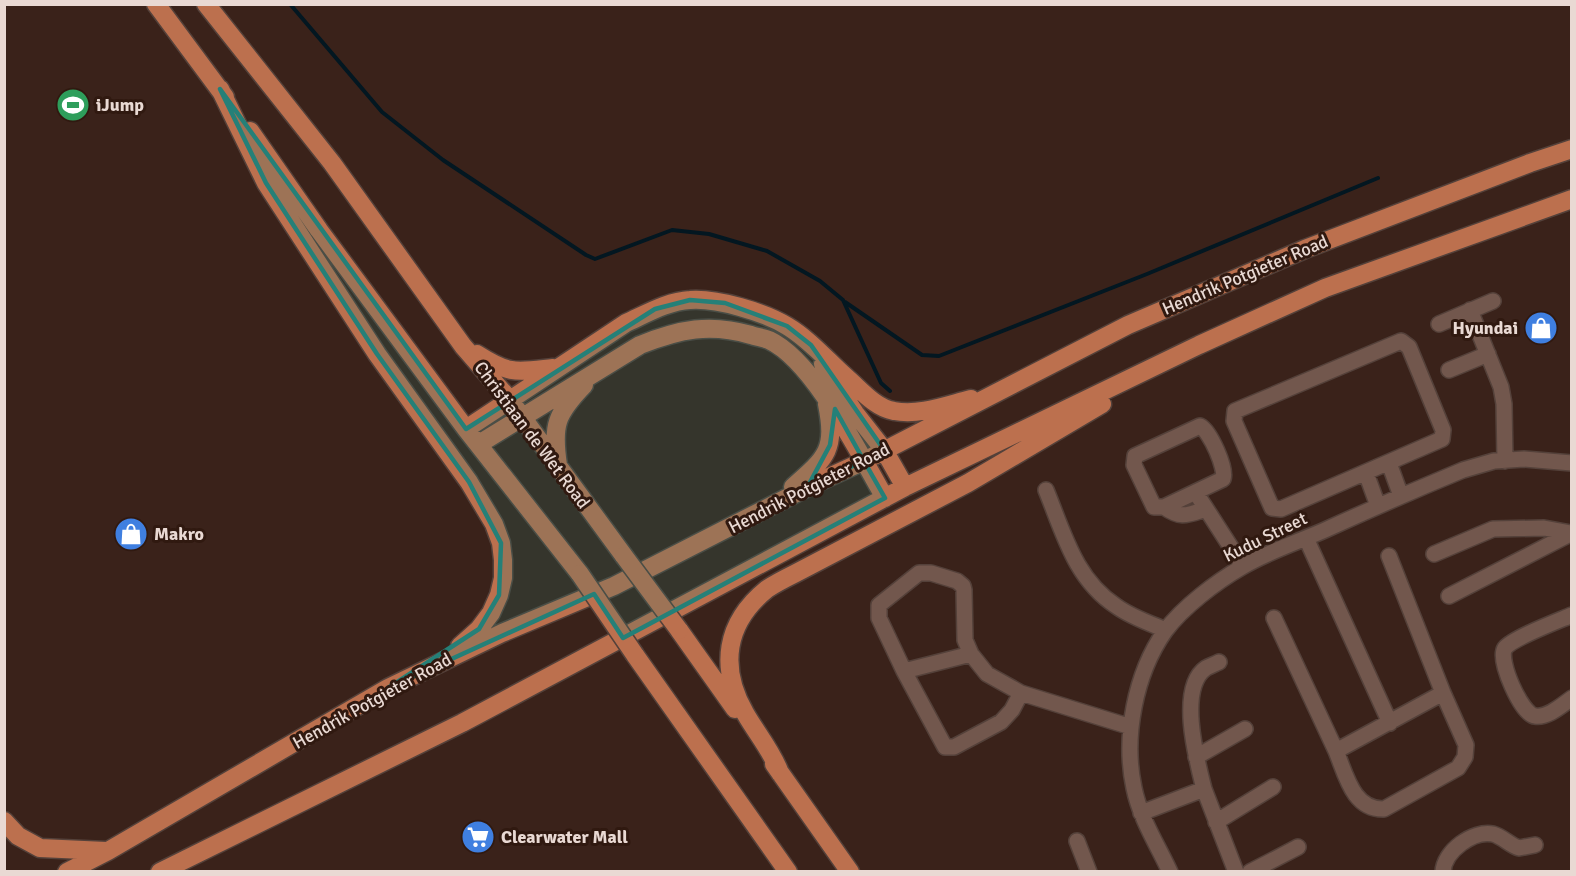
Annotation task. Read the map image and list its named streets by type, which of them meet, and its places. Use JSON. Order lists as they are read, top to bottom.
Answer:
{
  "streets": {
    "main road": ["Hendrik Potgieter Road", "Christiaan de Wet Road"],
    "street": ["Kudu Street"]
  },
  "places": {
    "sports": ["iJump"],
    "shop": ["Hyundai", "Makro"],
    "supermarket": ["Clearwater Mall"]
  }
}
